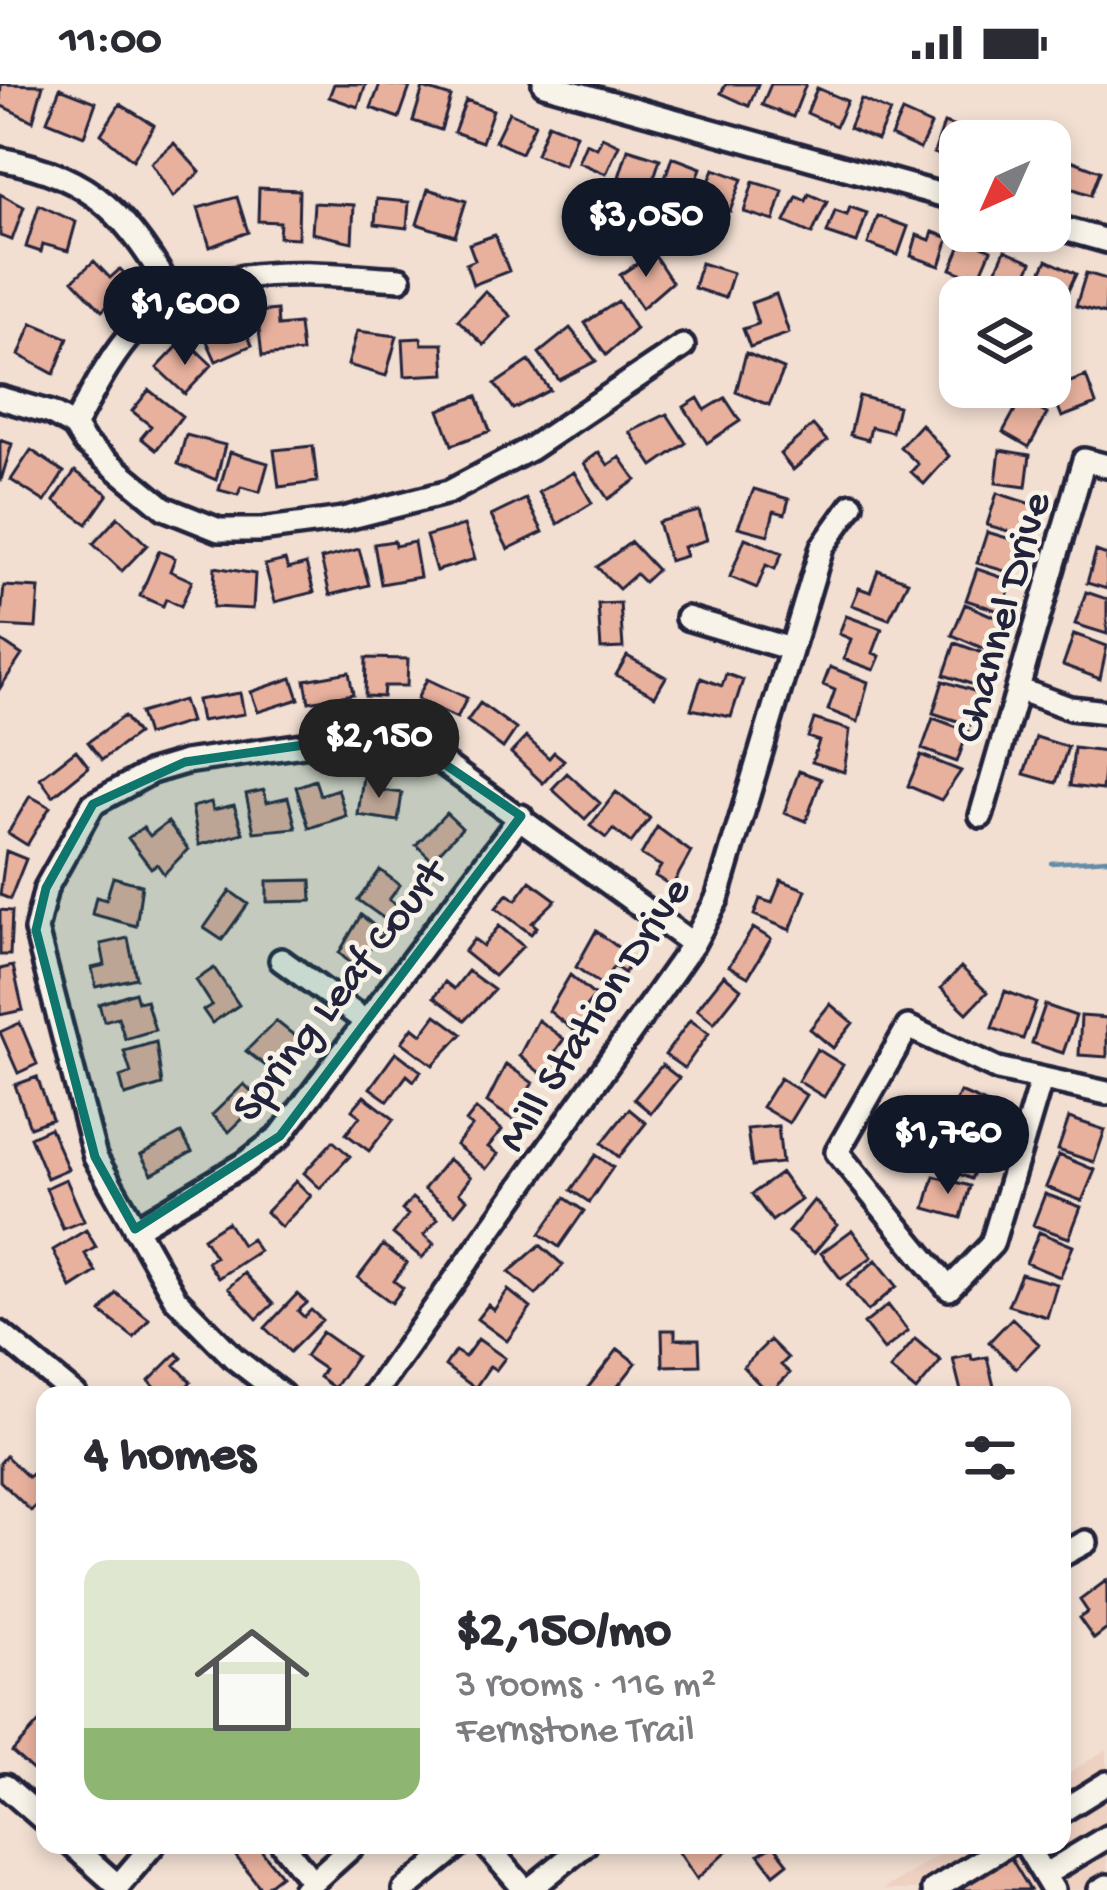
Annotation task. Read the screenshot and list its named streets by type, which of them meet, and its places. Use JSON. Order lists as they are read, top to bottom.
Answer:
{
  "streets": {
    "street": ["Channel Drive", "Spring Leaf Court", "Mill Station Drive"]
  },
  "north": "bottom left",
  "page": {
    "status": "11:00",
    "price": [
      "$3,050",
      "$1,600",
      "$2,150",
      "$1,760"
    ],
    "heading": "4 homes",
    "list": [
      {
        "name": "$2,150/mo",
        "note": "3 rooms · 116 m² · Fernstone Trail"
      }
    ]
  }
}
